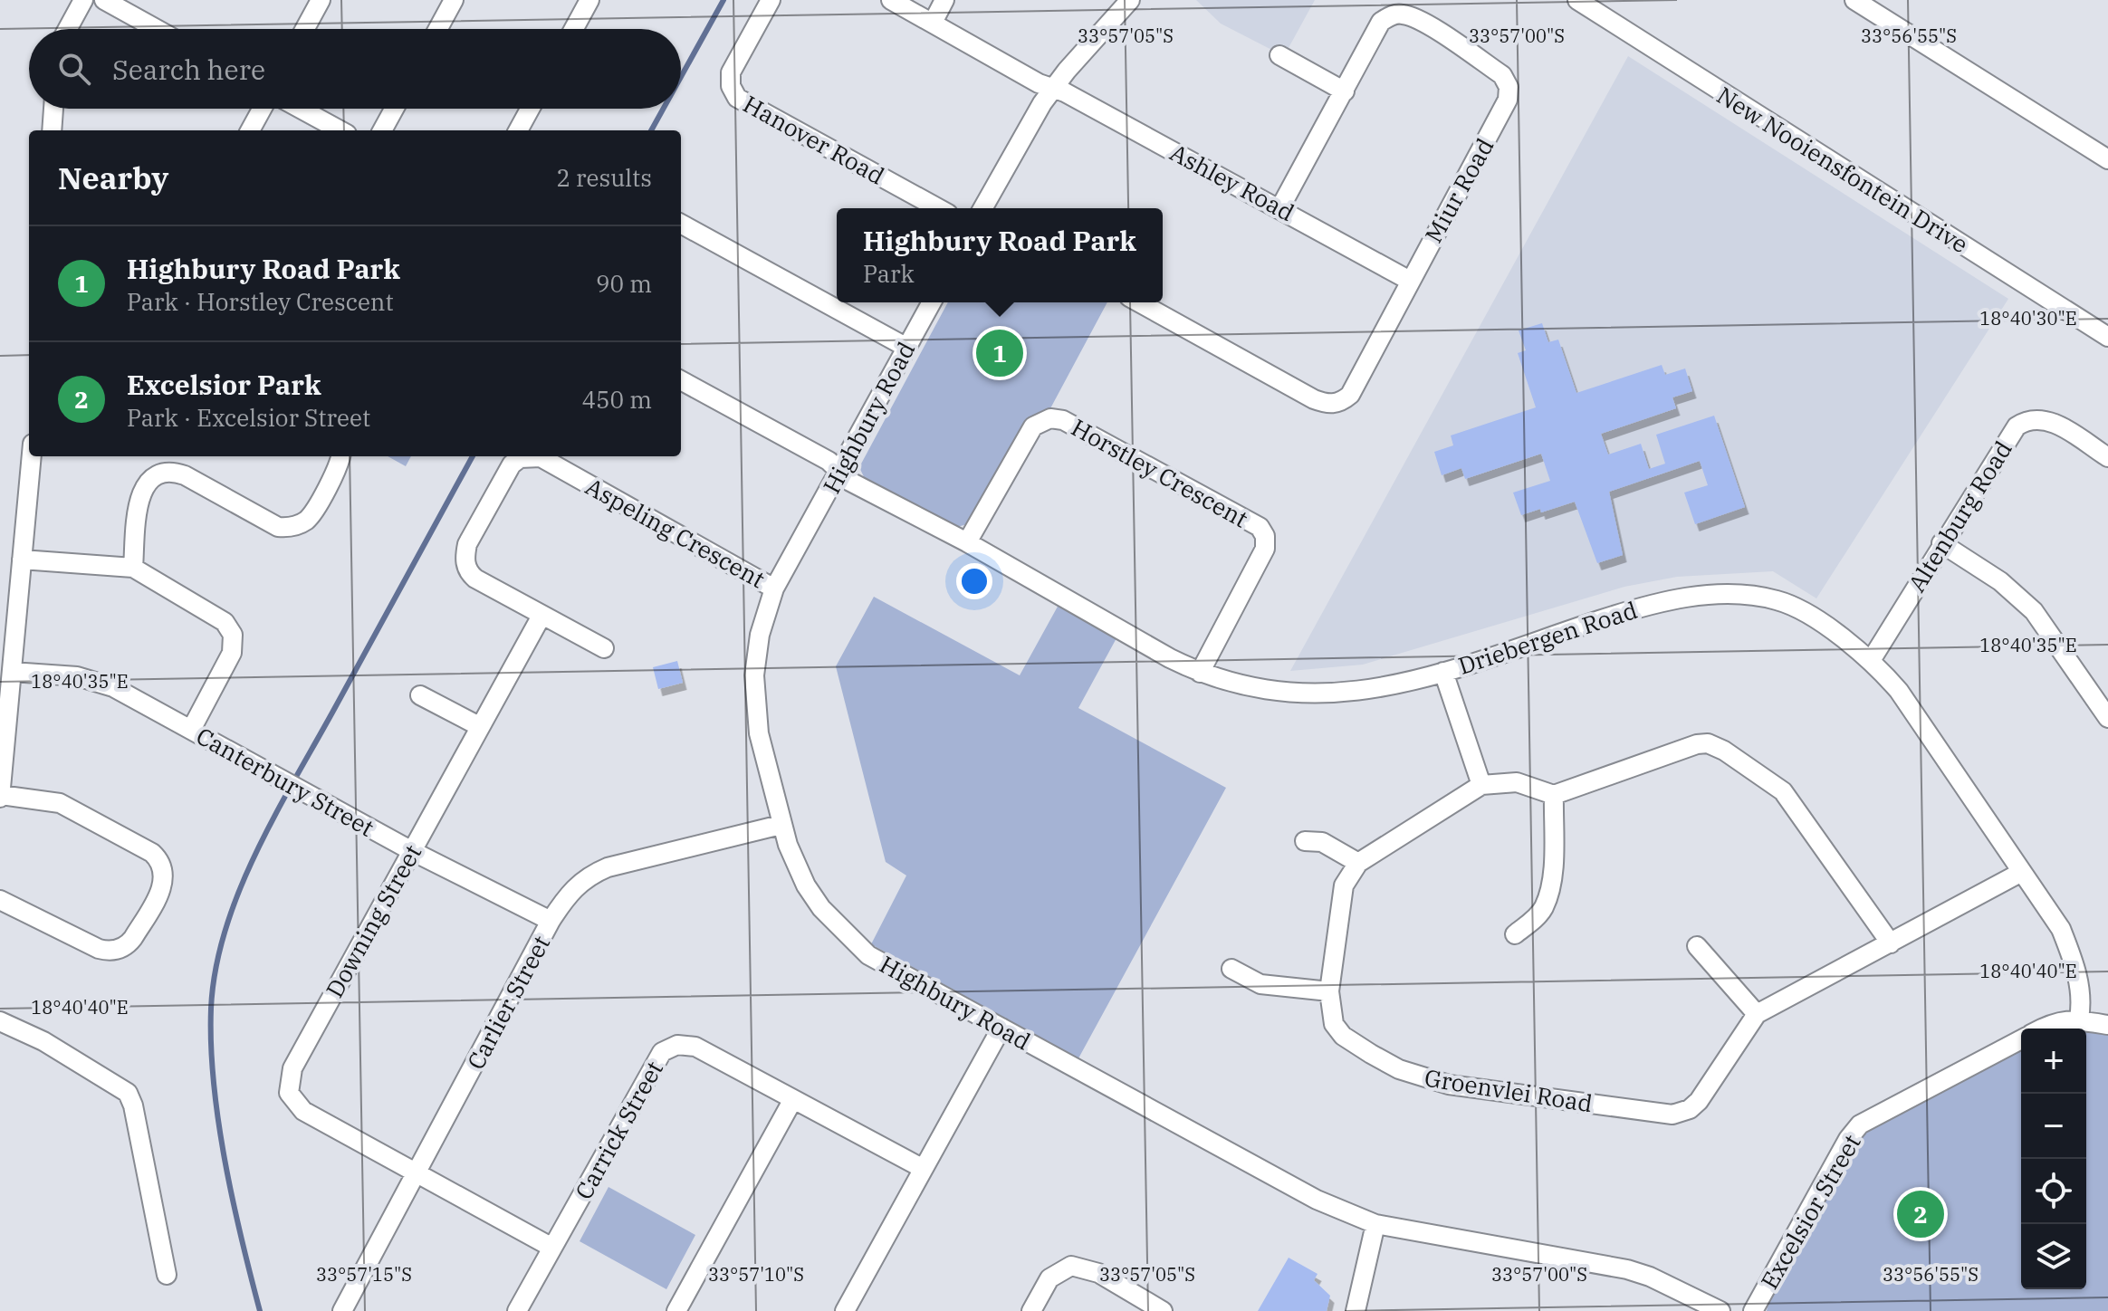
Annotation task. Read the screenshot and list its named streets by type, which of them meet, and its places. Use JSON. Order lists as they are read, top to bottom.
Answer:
{
  "streets": {
    "street": [
      "Hanover Road",
      "New Nooiensfontein Drive",
      "Ashley Road",
      "Miur Road",
      "Highbury Road",
      "Horstley Crescent",
      "Altenburg Road",
      "Aspeling Crescent",
      "Driebergen Road",
      "Canterbury Street",
      "Downing Street",
      "Carlier Street",
      "Groenvlei Road",
      "Carrick Street",
      "Excelsior Street"
    ]
  },
  "crossings": [
    ["Ashley Road", "Miur Road"],
    ["Highbury Road", "Aspeling Crescent"],
    ["Highbury Road", "Driebergen Road"],
    ["Highbury Road", "Carlier Street"],
    ["Horstley Crescent", "Driebergen Road"],
    ["Altenburg Road", "Driebergen Road"],
    ["Aspeling Crescent", "Downing Street"],
    ["Driebergen Road", "Groenvlei Road"],
    ["Driebergen Road", "Excelsior Street"],
    ["Canterbury Street", "Downing Street"],
    ["Canterbury Street", "Carlier Street"],
    ["Downing Street", "Carlier Street"],
    ["Downing Street", "Carrick Street"]
  ],
  "page": {
    "search": "Search here",
    "heading": ["Nearby", "2 results"],
    "popup": ["Highbury Road Park", "Park"],
    "list": [
      {
        "mark": "1",
        "name": "Highbury Road Park",
        "note": "Park · Horstley Crescent",
        "value": "90 m"
      },
      {
        "mark": "2",
        "name": "Excelsior Park",
        "note": "Park · Excelsior Street",
        "value": "450 m"
      }
    ],
    "pins": ["1", "2"],
    "map_buttons": ["+", "−"]
  },
  "coordinates": [
    "33°57'05\"S",
    "33°57'00\"S",
    "33°56'55\"S",
    "18°40'30\"E",
    "18°40'35\"E",
    "18°40'40\"E",
    "33°57'15\"S",
    "33°57'10\"S"
  ]
}
